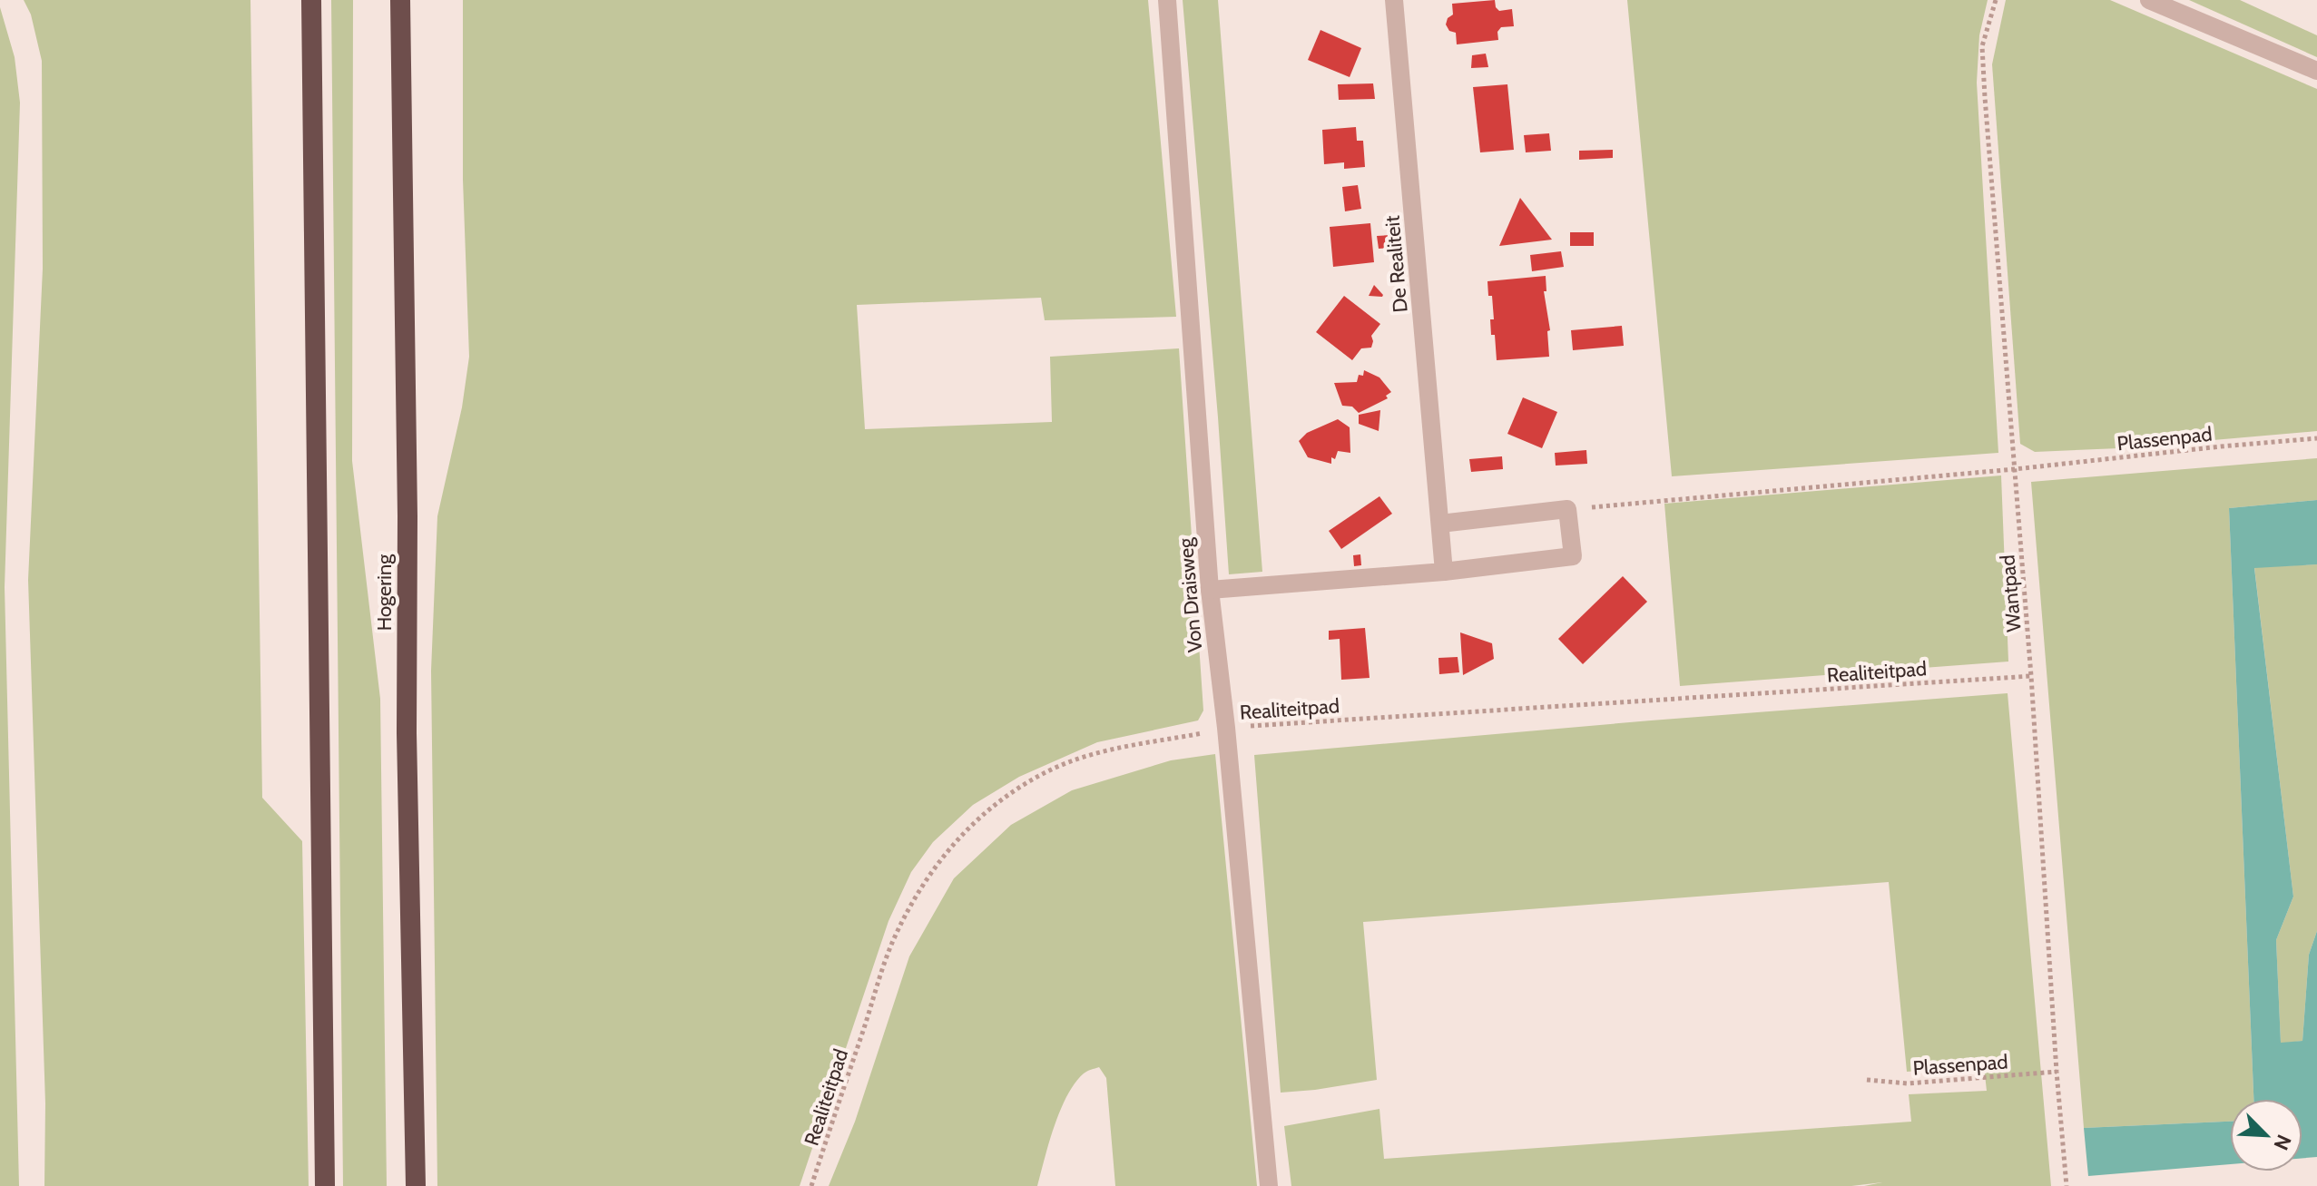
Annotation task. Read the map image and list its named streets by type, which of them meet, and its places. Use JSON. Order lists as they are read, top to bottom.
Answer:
{
  "streets": {
    "highway": ["Hogering"],
    "street": ["De Realiteit", "Von Draisweg"],
    "path": ["Plassenpad", "Wantpad", "Realiteitpad"]
  },
  "crossings": [
    ["Plassenpad", "Wantpad"],
    ["Wantpad", "Realiteitpad"],
    ["Von Draisweg", "Realiteitpad"]
  ],
  "north": "bottom right"
}
